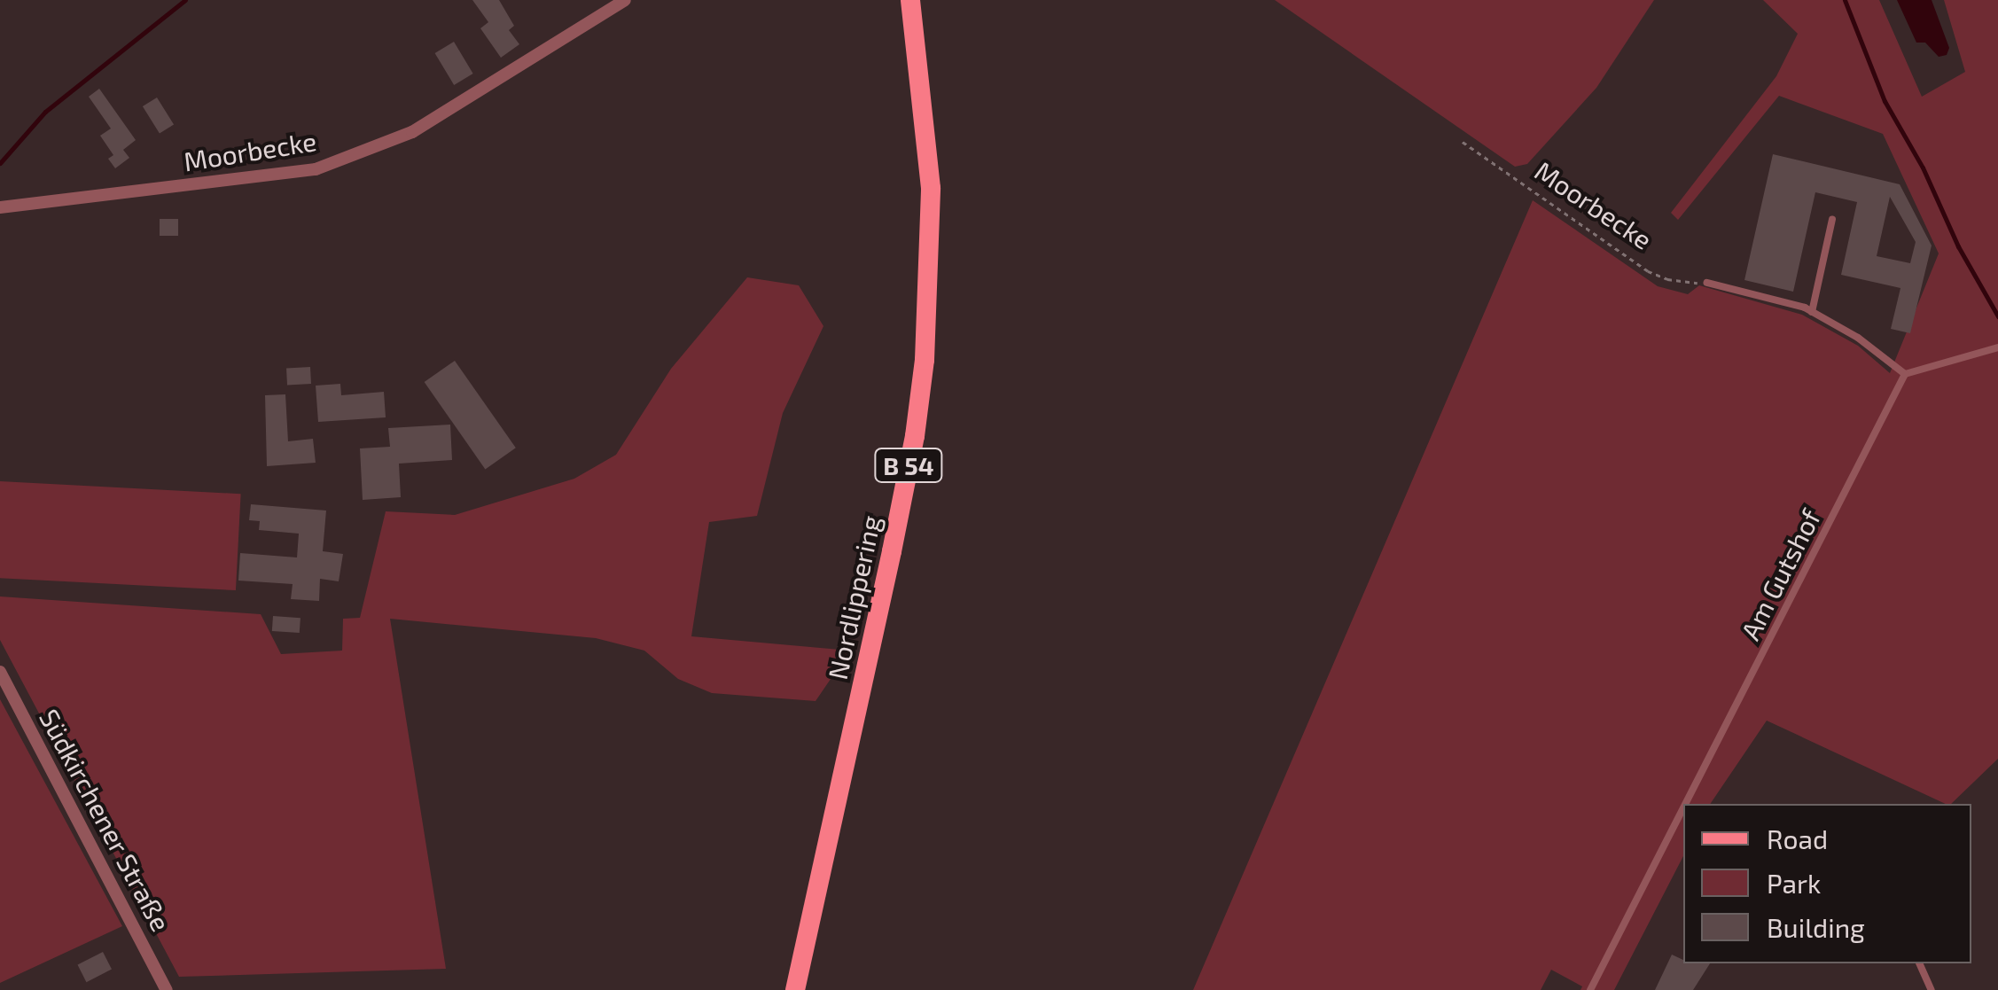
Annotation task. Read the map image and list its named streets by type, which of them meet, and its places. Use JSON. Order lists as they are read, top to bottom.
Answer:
{
  "streets": {
    "main road": ["B 54", "Nordlippering"],
    "street": ["Moorbecke", "Südkirchener Straße"],
    "lane": ["Am Gutshof"]
  },
  "legend": ["Road", "Park", "Building"]
}
